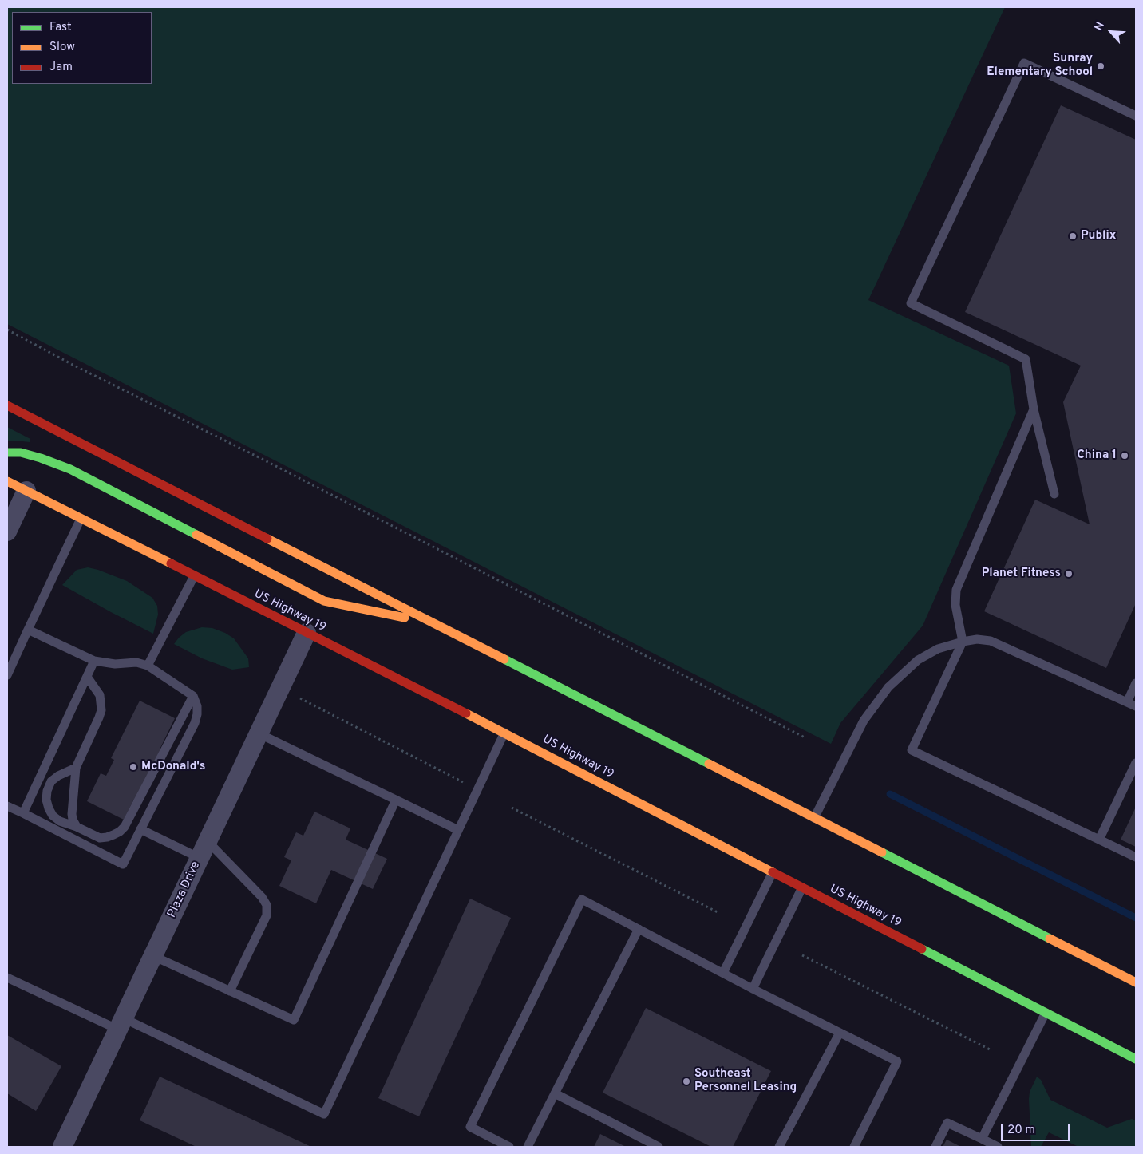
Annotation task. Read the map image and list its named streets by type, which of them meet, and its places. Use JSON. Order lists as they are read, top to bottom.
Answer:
{
  "streets": {
    "highway": ["US Highway 19"],
    "street": ["Plaza Drive"]
  },
  "crossings": [
    ["US Highway 19", "Plaza Drive"]
  ],
  "places": [
    "Sunray Elementary School",
    "Publix",
    "China 1",
    "Planet Fitness",
    "McDonald's",
    "Southeast Personnel Leasing"
  ],
  "legend": ["Fast", "Slow", "Jam"],
  "scale_bar": "20 m",
  "north": "top left"
}
